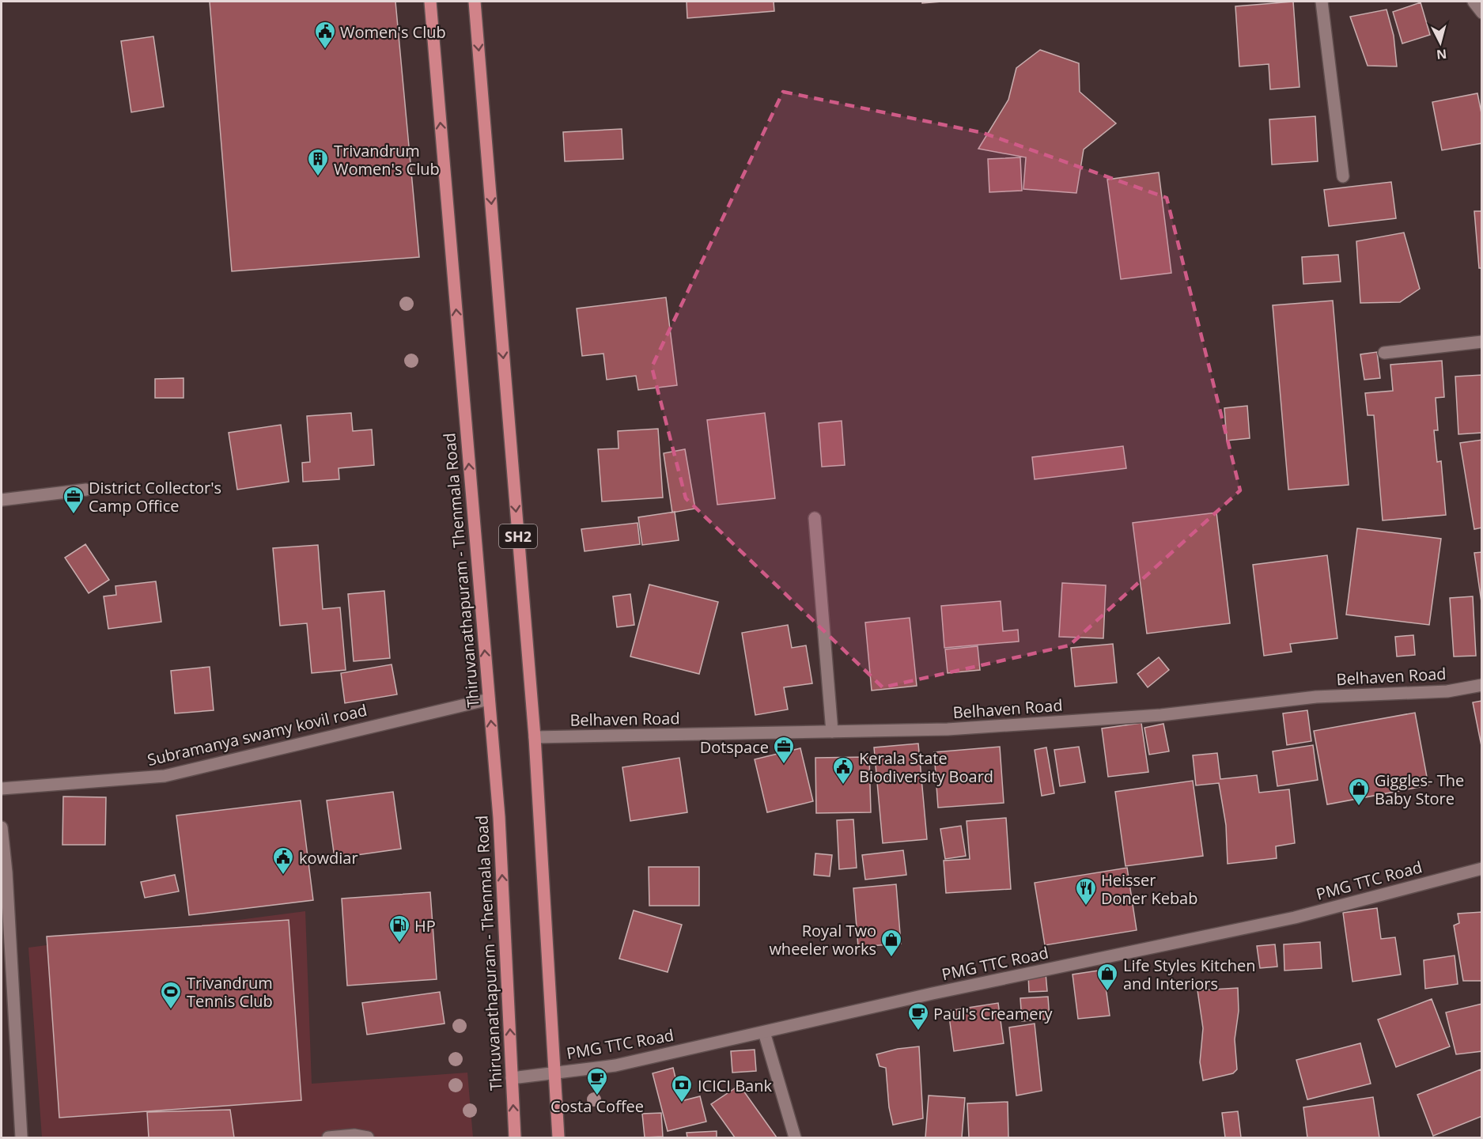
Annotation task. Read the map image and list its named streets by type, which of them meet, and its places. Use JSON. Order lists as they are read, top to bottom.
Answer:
{
  "streets": {
    "main road": ["SH2", "Thiruvanathapuram - Thenmala Road"],
    "street": ["Belhaven Road", "Subramanya swamy kovil road", "PMG TTC Road"]
  },
  "crossings": [
    ["SH2", "Belhaven Road"],
    ["SH2", "PMG TTC Road"],
    ["Thiruvanathapuram - Thenmala Road", "Subramanya swamy kovil road"],
    ["Thiruvanathapuram - Thenmala Road", "PMG TTC Road"]
  ],
  "places": {
    "public building": ["Women's Club", "Kerala State Biodiversity Board", "kowdiar"],
    "building": ["Trivandrum Women's Club"],
    "office": ["District Collector's Camp Office", "Dotspace"],
    "shop": ["Giggles- The Baby Store", "Royal Two wheeler works", "Life Styles Kitchen and Interiors"],
    "restaurant": ["Heisser Doner Kebab"],
    "fuel station": ["HP"],
    "sports": ["Trivandrum Tennis Club"],
    "cafe": ["Paul's Creamery", "Costa Coffee"],
    "bank": ["ICICI Bank"]
  },
  "north": "bottom"
}
